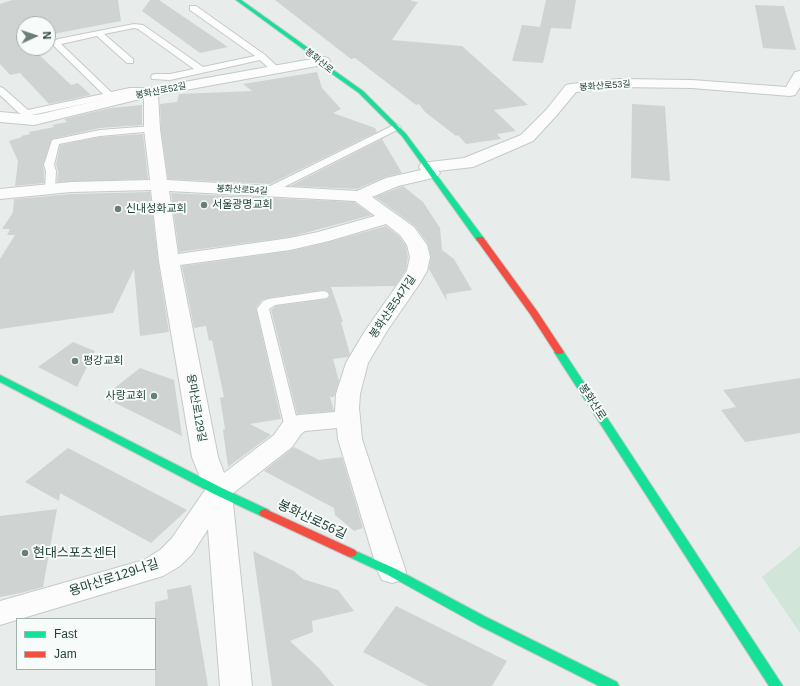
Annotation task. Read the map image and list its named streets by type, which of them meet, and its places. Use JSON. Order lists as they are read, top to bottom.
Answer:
{
  "streets": {
    "main road": ["봉화산로", "봉화산로56길"],
    "street": [
      "봉화산로53길",
      "봉화산로52길",
      "봉화산로54길",
      "봉화산로54가길",
      "용마산로129길",
      "용마산로129나길"
    ]
  },
  "crossings": [
    ["봉화산로", "봉화산로53길"],
    ["봉화산로", "봉화산로52길"],
    ["봉화산로", "봉화산로54길"],
    ["봉화산로53길", "봉화산로54길"],
    ["봉화산로52길", "용마산로129길"],
    ["봉화산로54길", "봉화산로54가길"],
    ["봉화산로54길", "용마산로129길"],
    ["봉화산로54가길", "봉화산로56길"],
    ["용마산로129길", "봉화산로56길"],
    ["용마산로129길", "용마산로129나길"],
    ["봉화산로56길", "용마산로129나길"]
  ],
  "places": [
    "서울광명교회",
    "신내성화교회",
    "평강교회",
    "사랑교회",
    "현대스포츠센터"
  ],
  "legend": ["Fast", "Jam"],
  "north": "right"
}
